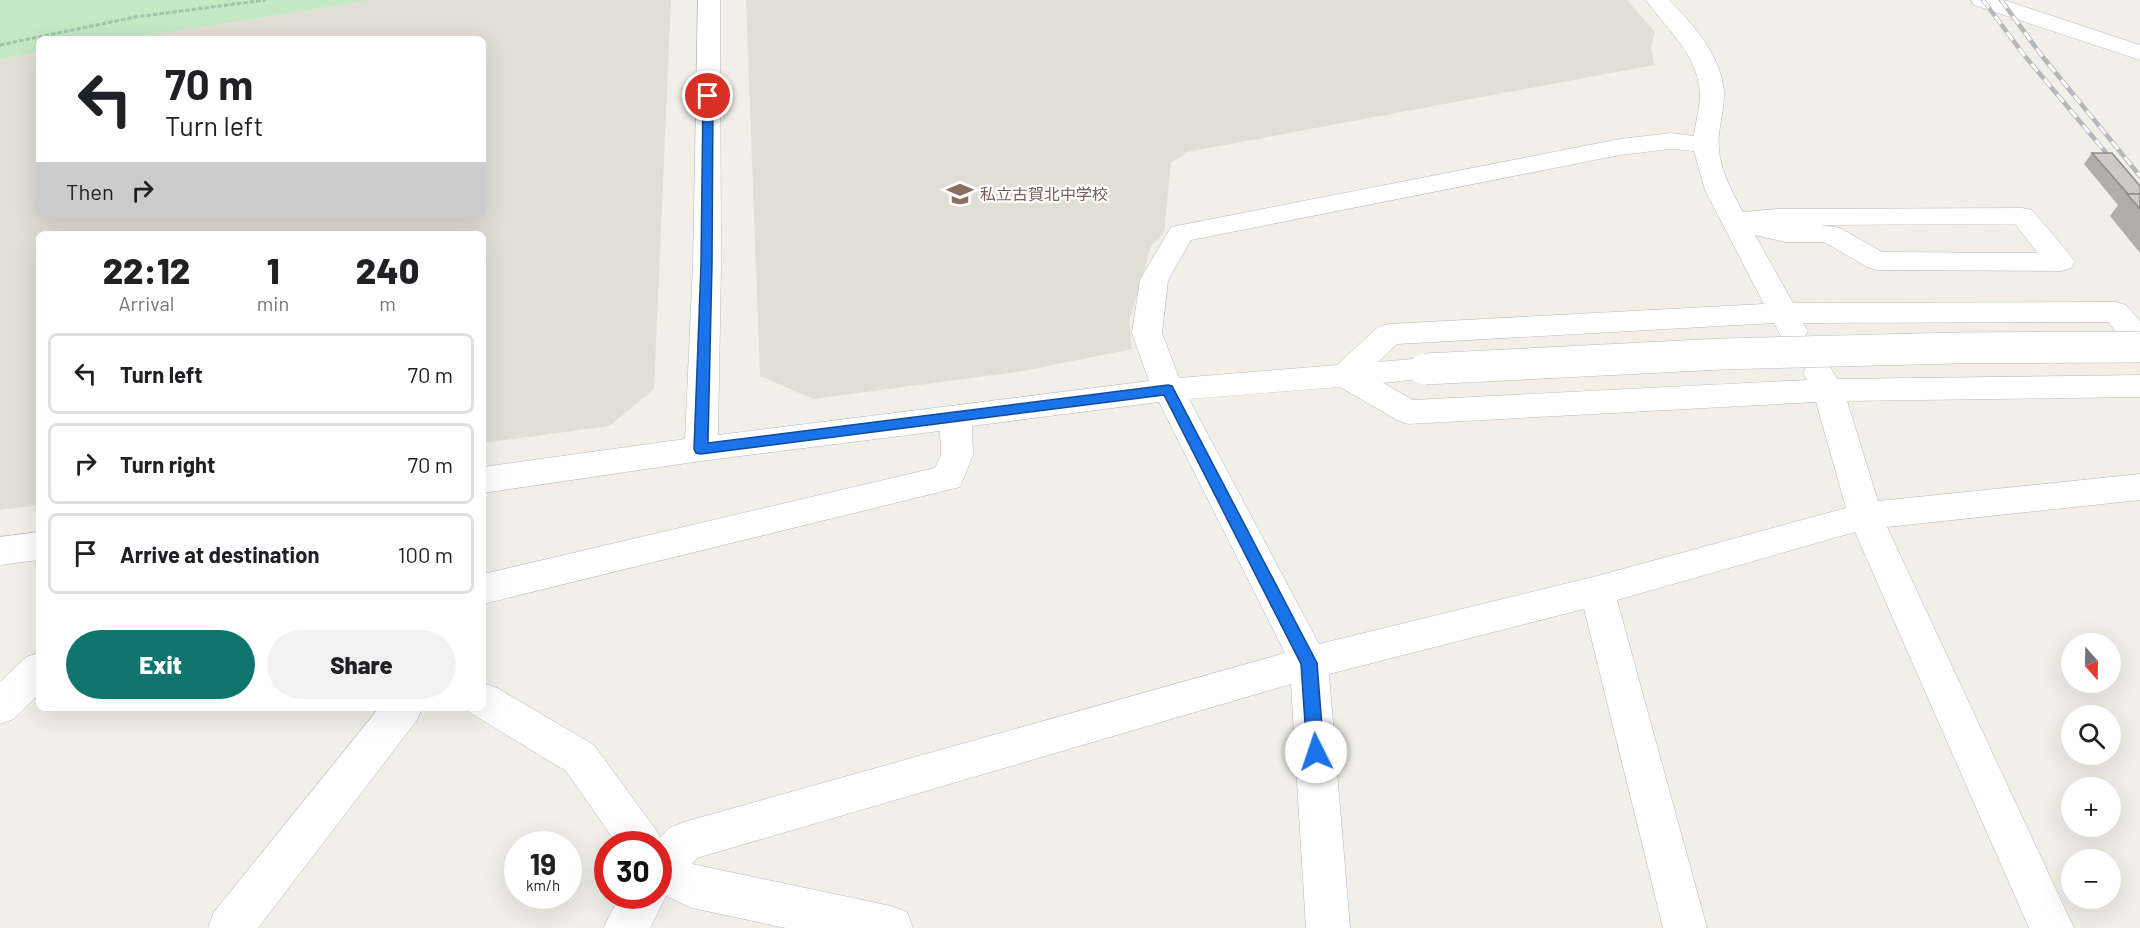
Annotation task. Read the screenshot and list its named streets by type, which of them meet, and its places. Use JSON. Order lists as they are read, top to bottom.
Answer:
{
  "places": {
    "school or university": ["私立古賀北中学校"]
  },
  "north": "bottom",
  "page": {
    "turn": ["70 m", "Turn left"],
    "then": "Then",
    "eta": [
      "22:12",
      "Arrival",
      "1",
      "min",
      "240",
      "m"
    ],
    "list": [
      {
        "name": "Turn left",
        "value": "70 m"
      },
      {
        "name": "Turn right",
        "value": "70 m"
      },
      {
        "name": "Arrive at destination",
        "value": "100 m"
      }
    ],
    "buttons": ["Exit", "Share"],
    "map_buttons": ["+", "−"],
    "speed": "19 km/h",
    "limit": "30"
  }
}
